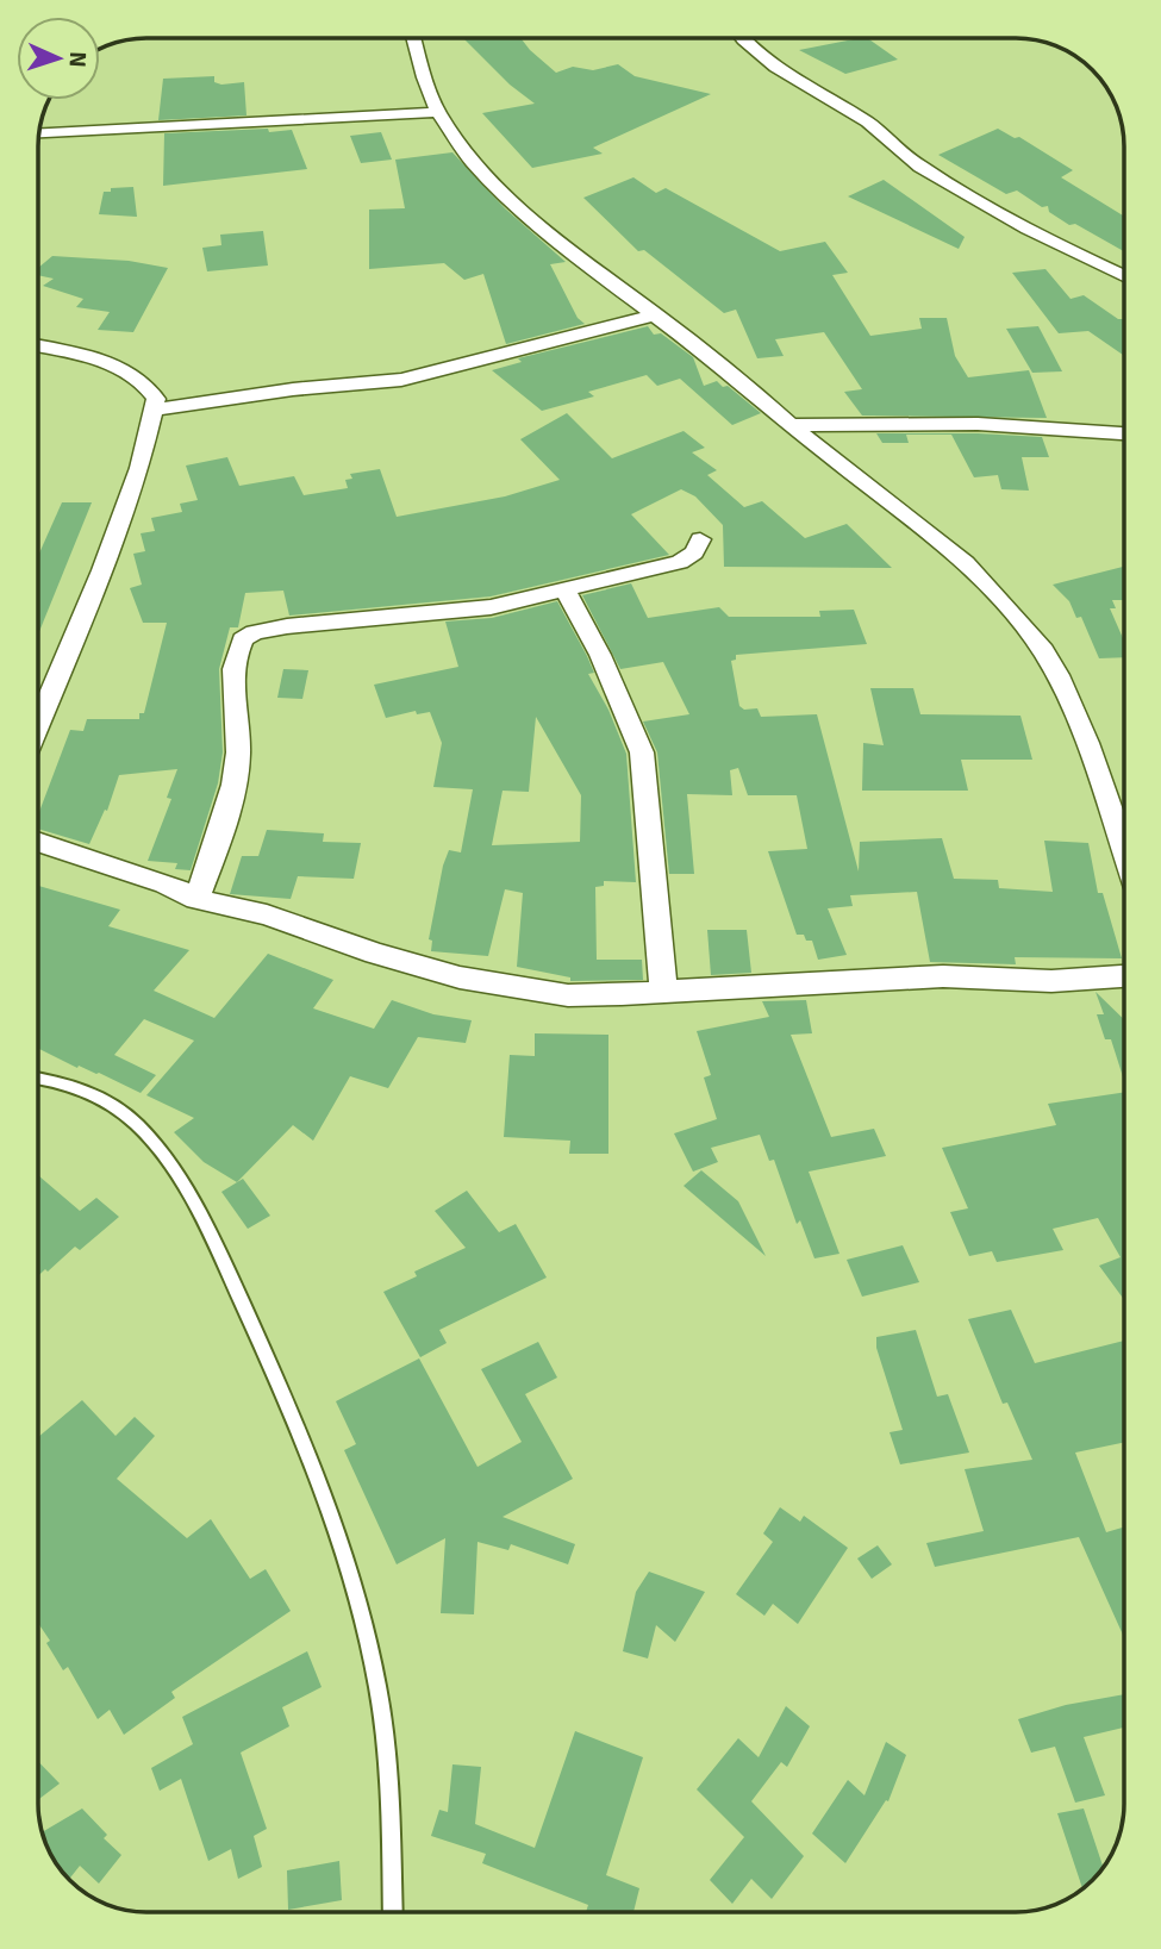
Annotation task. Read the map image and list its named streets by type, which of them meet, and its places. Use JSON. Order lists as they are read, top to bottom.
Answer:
{
  "north": "right"
}
